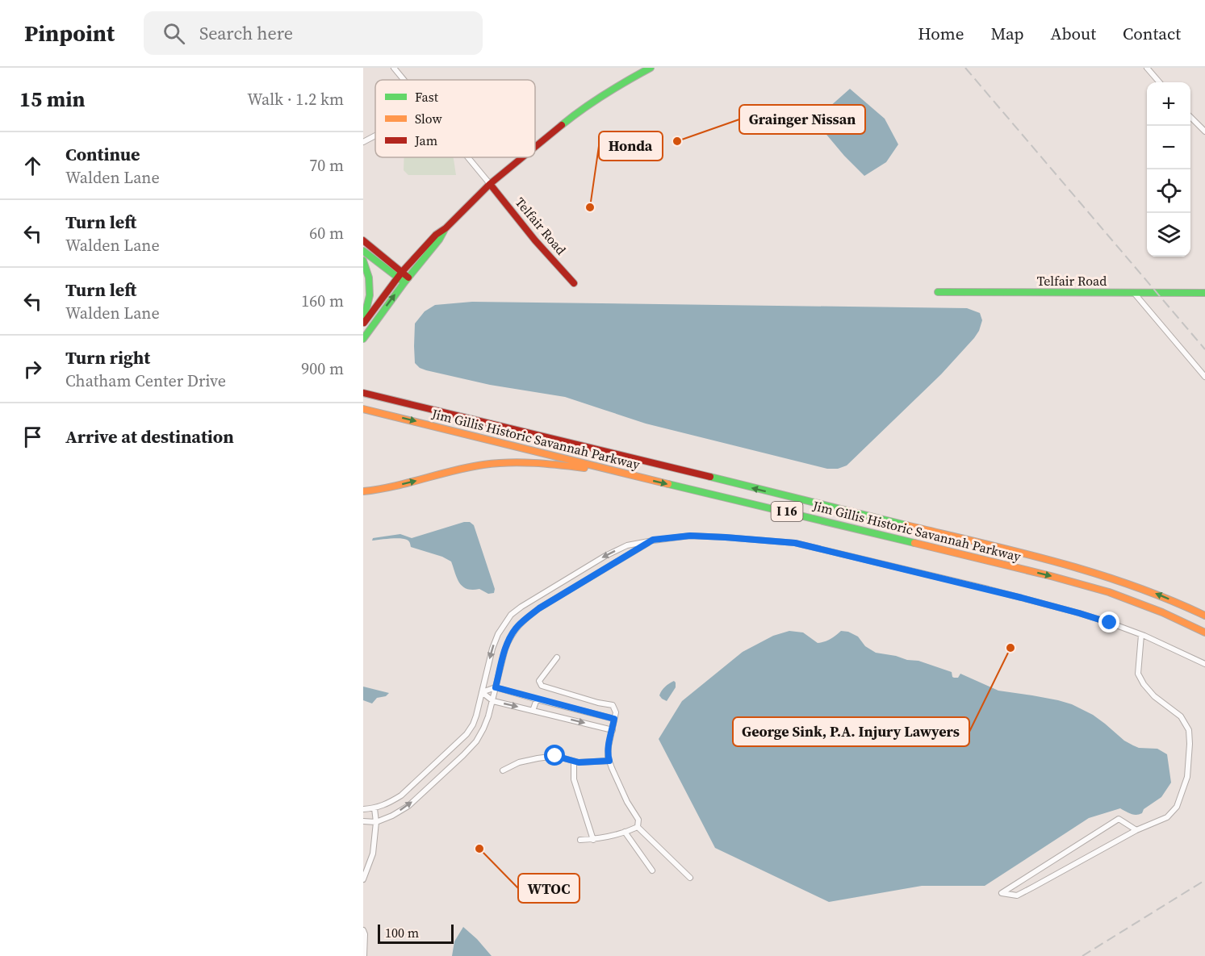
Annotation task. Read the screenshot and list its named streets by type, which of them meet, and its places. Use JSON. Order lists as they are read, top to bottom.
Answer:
{
  "streets": {
    "main road": ["Telfair Road", "Jim Gillis Historic Savannah Parkway", "I 16"]
  },
  "places": [
    "Grainger Nissan",
    "Honda",
    "George Sink, P.A. Injury Lawyers",
    "WTOC"
  ],
  "legend": ["Fast", "Slow", "Jam"],
  "scale_bar": "100 m",
  "page": {
    "header": "Pinpoint",
    "search": "Search here",
    "nav": [
      "Home",
      "Map",
      "About",
      "Contact"
    ],
    "heading": ["15 min", "Walk · 1.2 km"],
    "map_buttons": ["+", "−"],
    "list": [
      ["Continue", "Walden Lane", "70 m"],
      ["Turn left", "Walden Lane", "60 m"],
      ["Turn left", "Walden Lane", "160 m"],
      ["Turn right", "Chatham Center Drive", "900 m"],
      "Arrive at destination"
    ],
    "scale": "100 m"
  }
}
